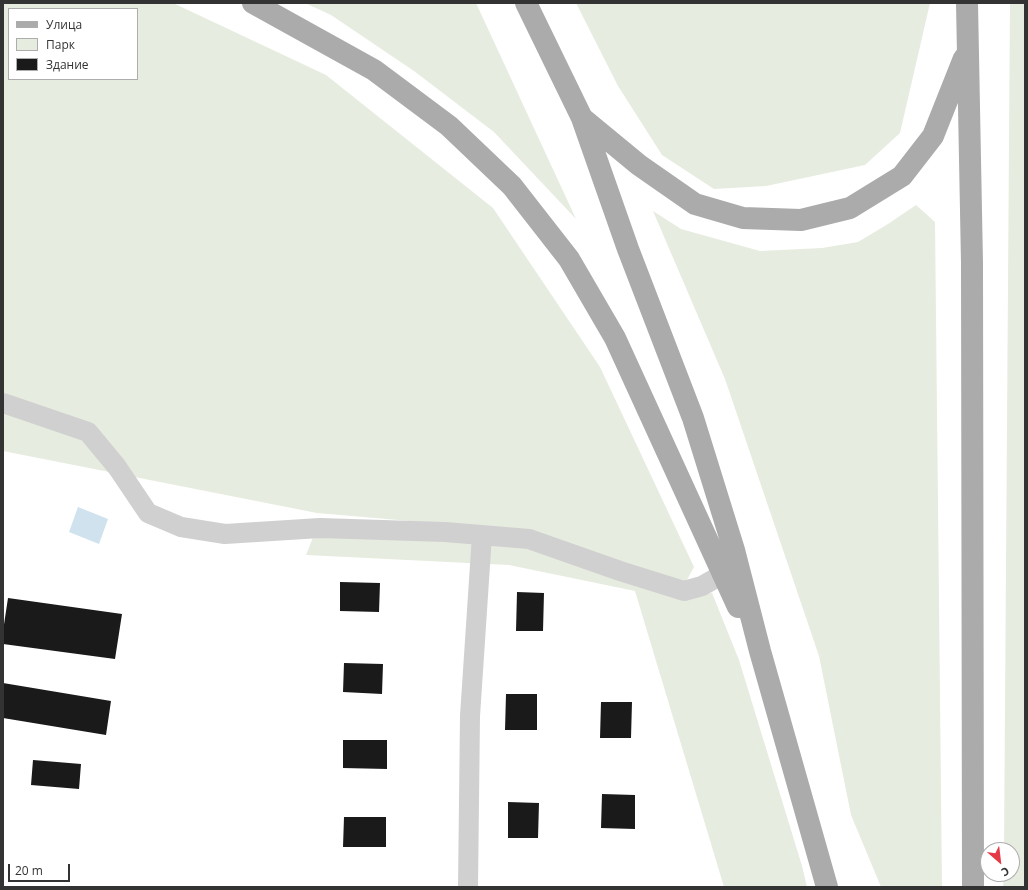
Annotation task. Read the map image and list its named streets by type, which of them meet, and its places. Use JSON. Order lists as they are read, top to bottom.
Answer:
{
  "legend": ["Улица", "Парк", "Здание"],
  "scale_bar": "20 m",
  "north": "bottom right"
}
